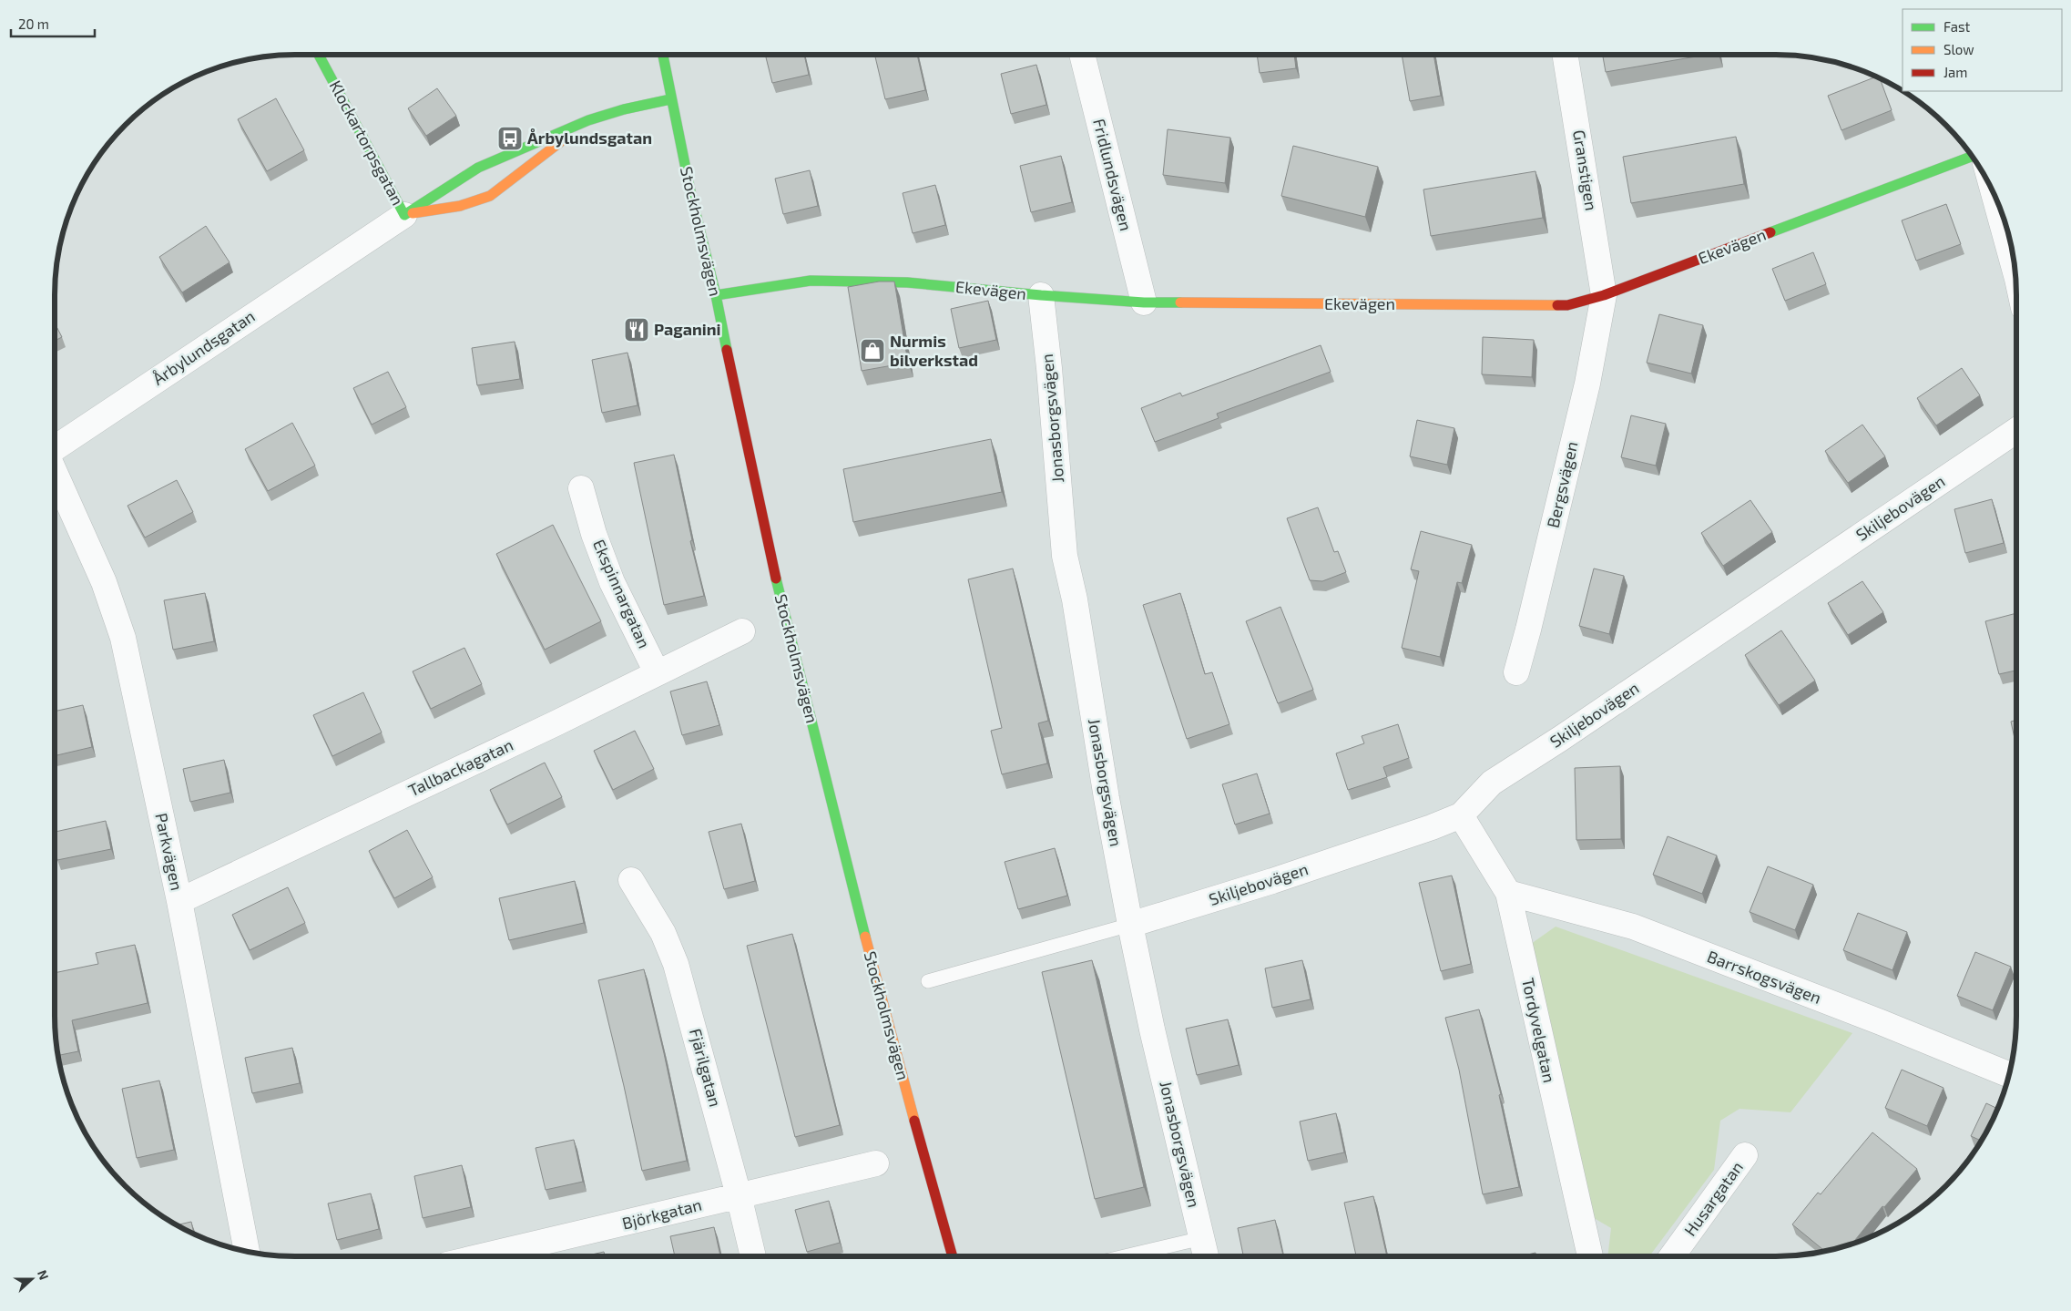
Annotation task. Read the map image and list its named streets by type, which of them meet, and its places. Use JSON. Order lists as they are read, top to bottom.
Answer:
{
  "streets": {
    "street": [
      "Klockartorpsgatan",
      "Granstigen",
      "Fridlundsvägen",
      "Stockholmsvägen",
      "Ekevägen",
      "Årbylundsgatan",
      "Jonasborgsvägen",
      "Bergsvägen",
      "Skiljebovägen",
      "Ekspinnargatan",
      "Tallbackagatan",
      "Parkvägen",
      "Barrskogsvägen",
      "Tordyvelgatan",
      "Fjärilgatan",
      "Husargatan",
      "Björkgatan"
    ]
  },
  "crossings": [
    ["Klockartorpsgatan", "Årbylundsgatan"],
    ["Granstigen", "Ekevägen"],
    ["Granstigen", "Bergsvägen"],
    ["Fridlundsvägen", "Ekevägen"],
    ["Stockholmsvägen", "Ekevägen"],
    ["Stockholmsvägen", "Årbylundsgatan"],
    ["Ekevägen", "Jonasborgsvägen"],
    ["Ekevägen", "Bergsvägen"],
    ["Jonasborgsvägen", "Skiljebovägen"],
    ["Skiljebovägen", "Tordyvelgatan"],
    ["Ekspinnargatan", "Tallbackagatan"],
    ["Tallbackagatan", "Parkvägen"],
    ["Barrskogsvägen", "Tordyvelgatan"],
    ["Fjärilgatan", "Björkgatan"]
  ],
  "places": {
    "bus stop": ["Årbylundsgatan"],
    "restaurant": ["Paganini"],
    "shop": ["Nurmis bilverkstad"]
  },
  "legend": ["Fast", "Slow", "Jam"],
  "scale_bar": "20 m",
  "north": "right"
}
